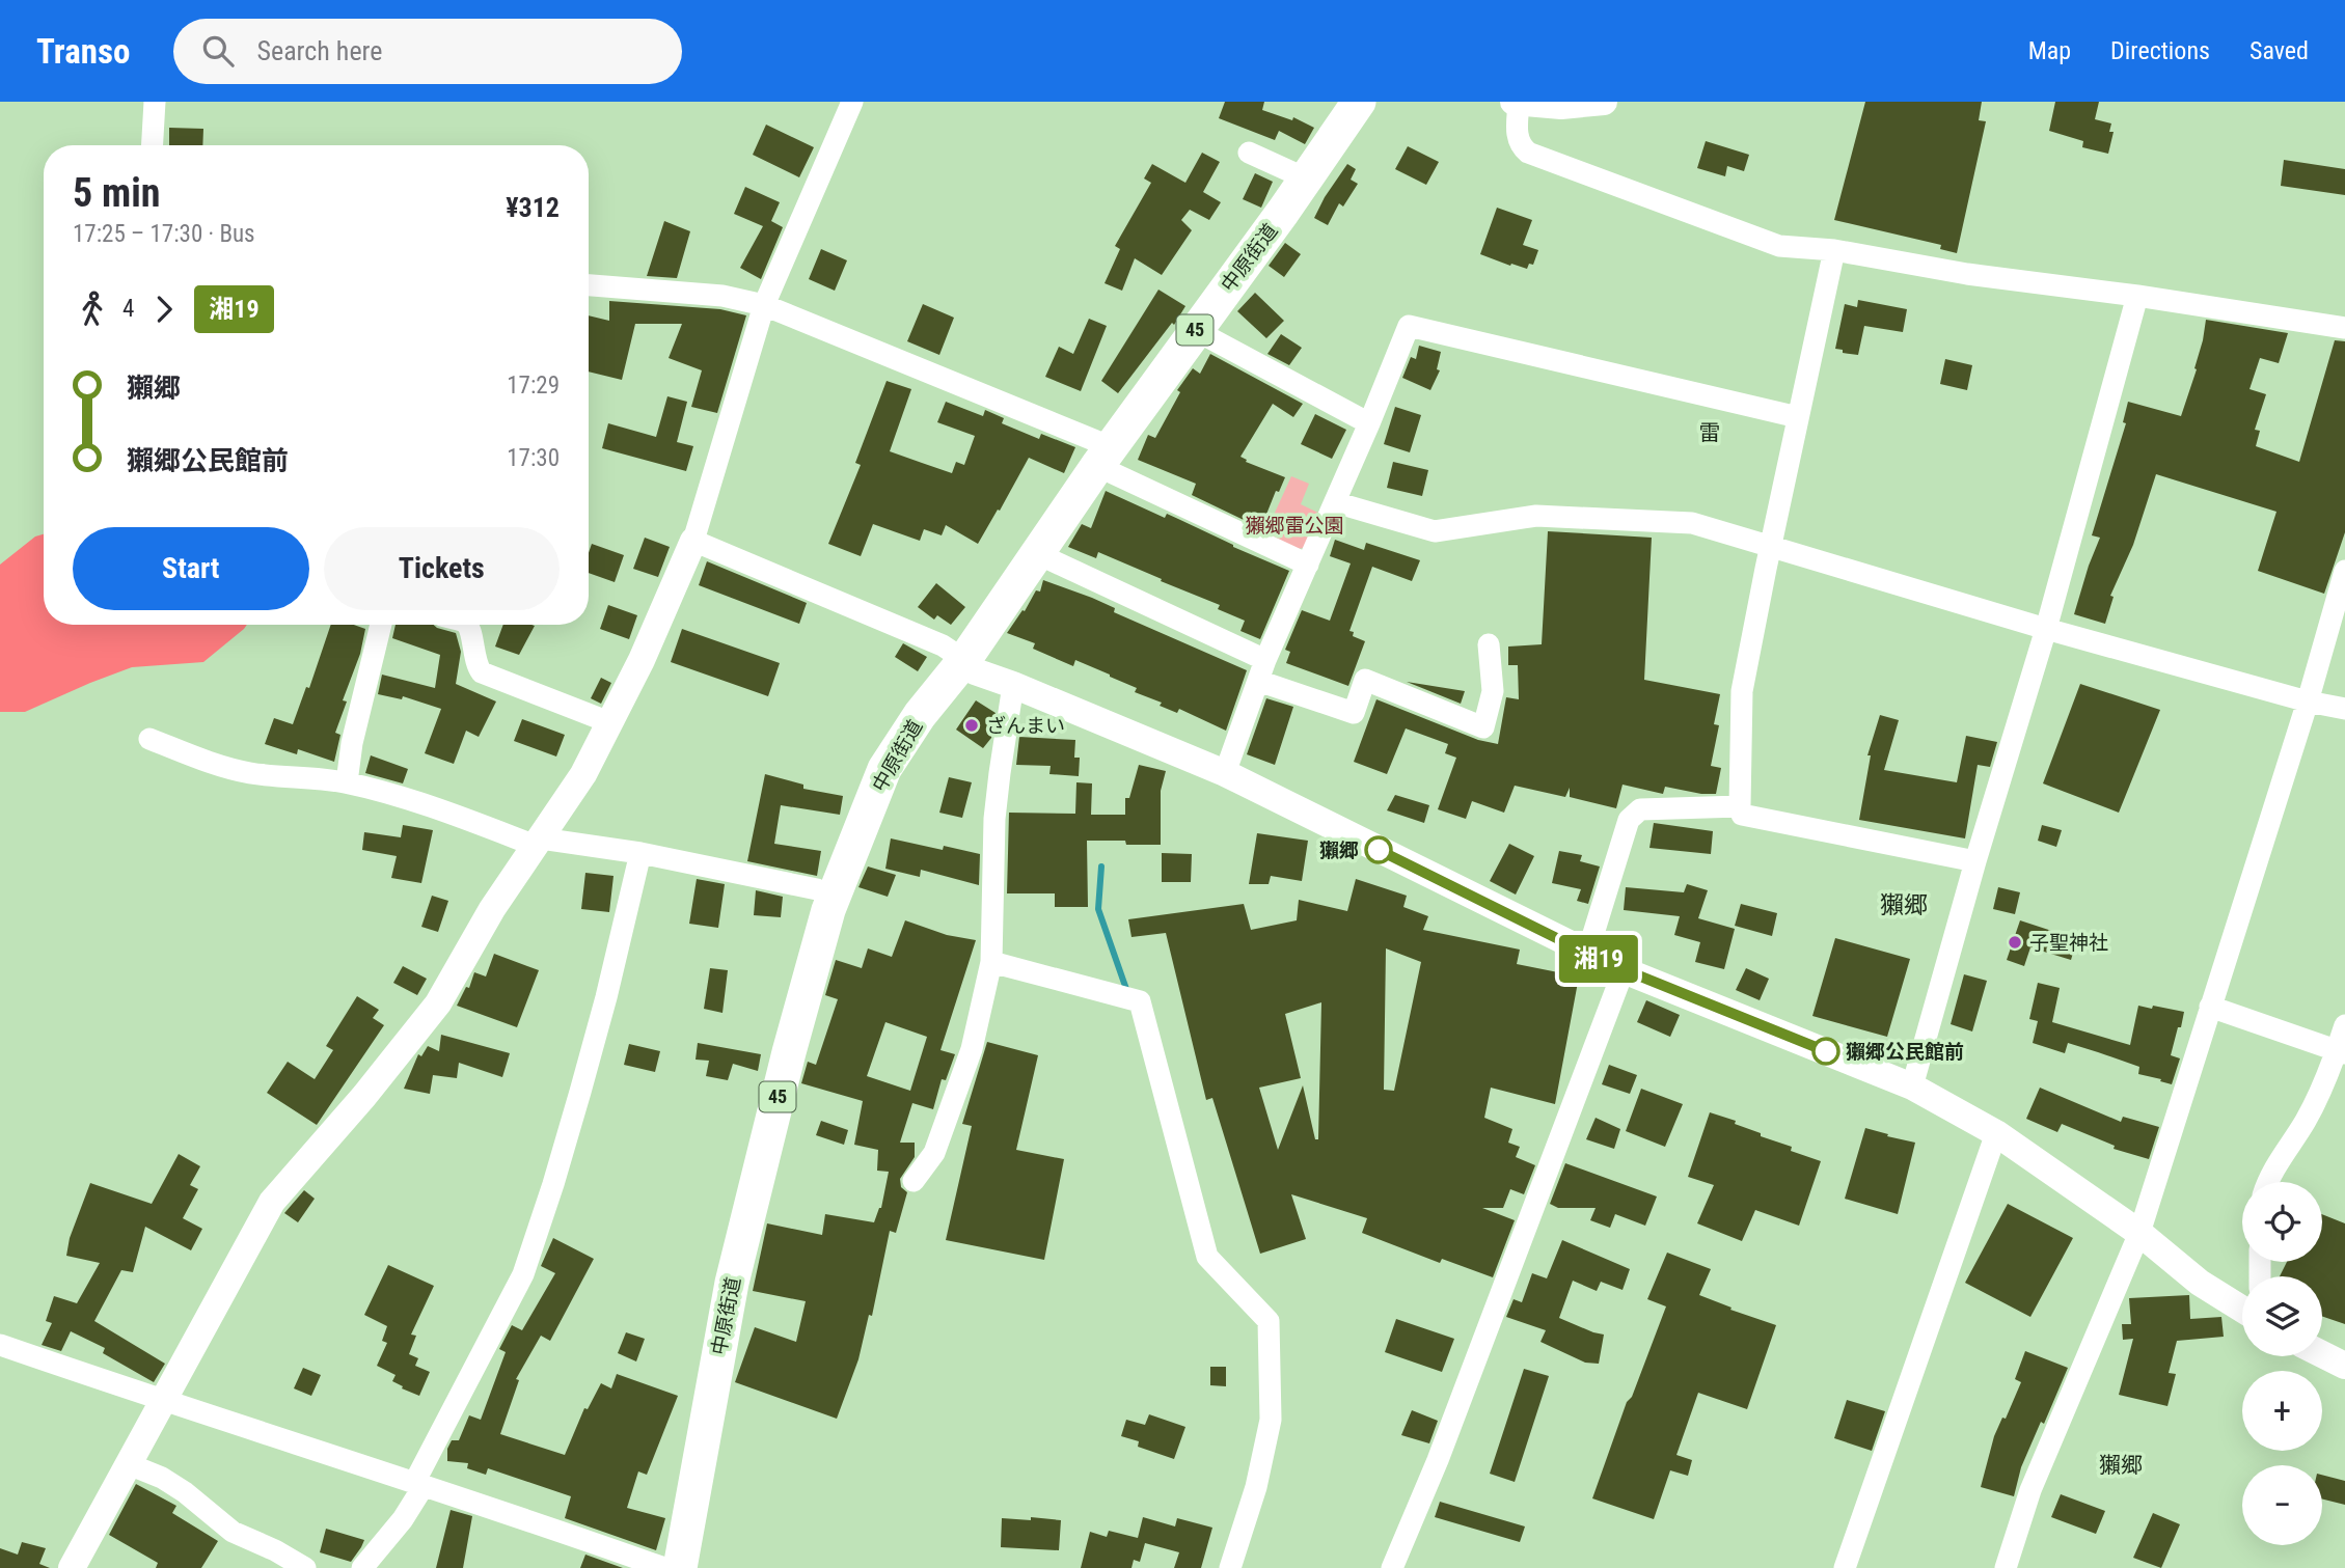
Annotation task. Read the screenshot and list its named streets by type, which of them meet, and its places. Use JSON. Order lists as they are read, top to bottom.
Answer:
{
  "streets": {
    "main road": ["中原街道", "45"]
  },
  "districts": ["雷", "獺郷", "獺郷"],
  "parks": ["獺郷雷公園"],
  "places": [
    "ざんまい",
    "獺郷",
    "子聖神社",
    "獺郷公民館前"
  ],
  "lines": ["bus line 湘19"],
  "page": {
    "header": "Transo",
    "search": "Search here",
    "nav": ["Map", "Directions", "Saved"],
    "on_map": "湘19",
    "heading": ["5 min", "17:25 – 17:30 · Bus", "¥312"],
    "legs": ["4", "湘19"],
    "list": [
      {
        "name": "獺郷",
        "value": "17:29"
      },
      {
        "name": "獺郷公民館前",
        "value": "17:30"
      }
    ],
    "buttons": ["Start", "Tickets"],
    "map_buttons": ["+", "−"]
  }
}
